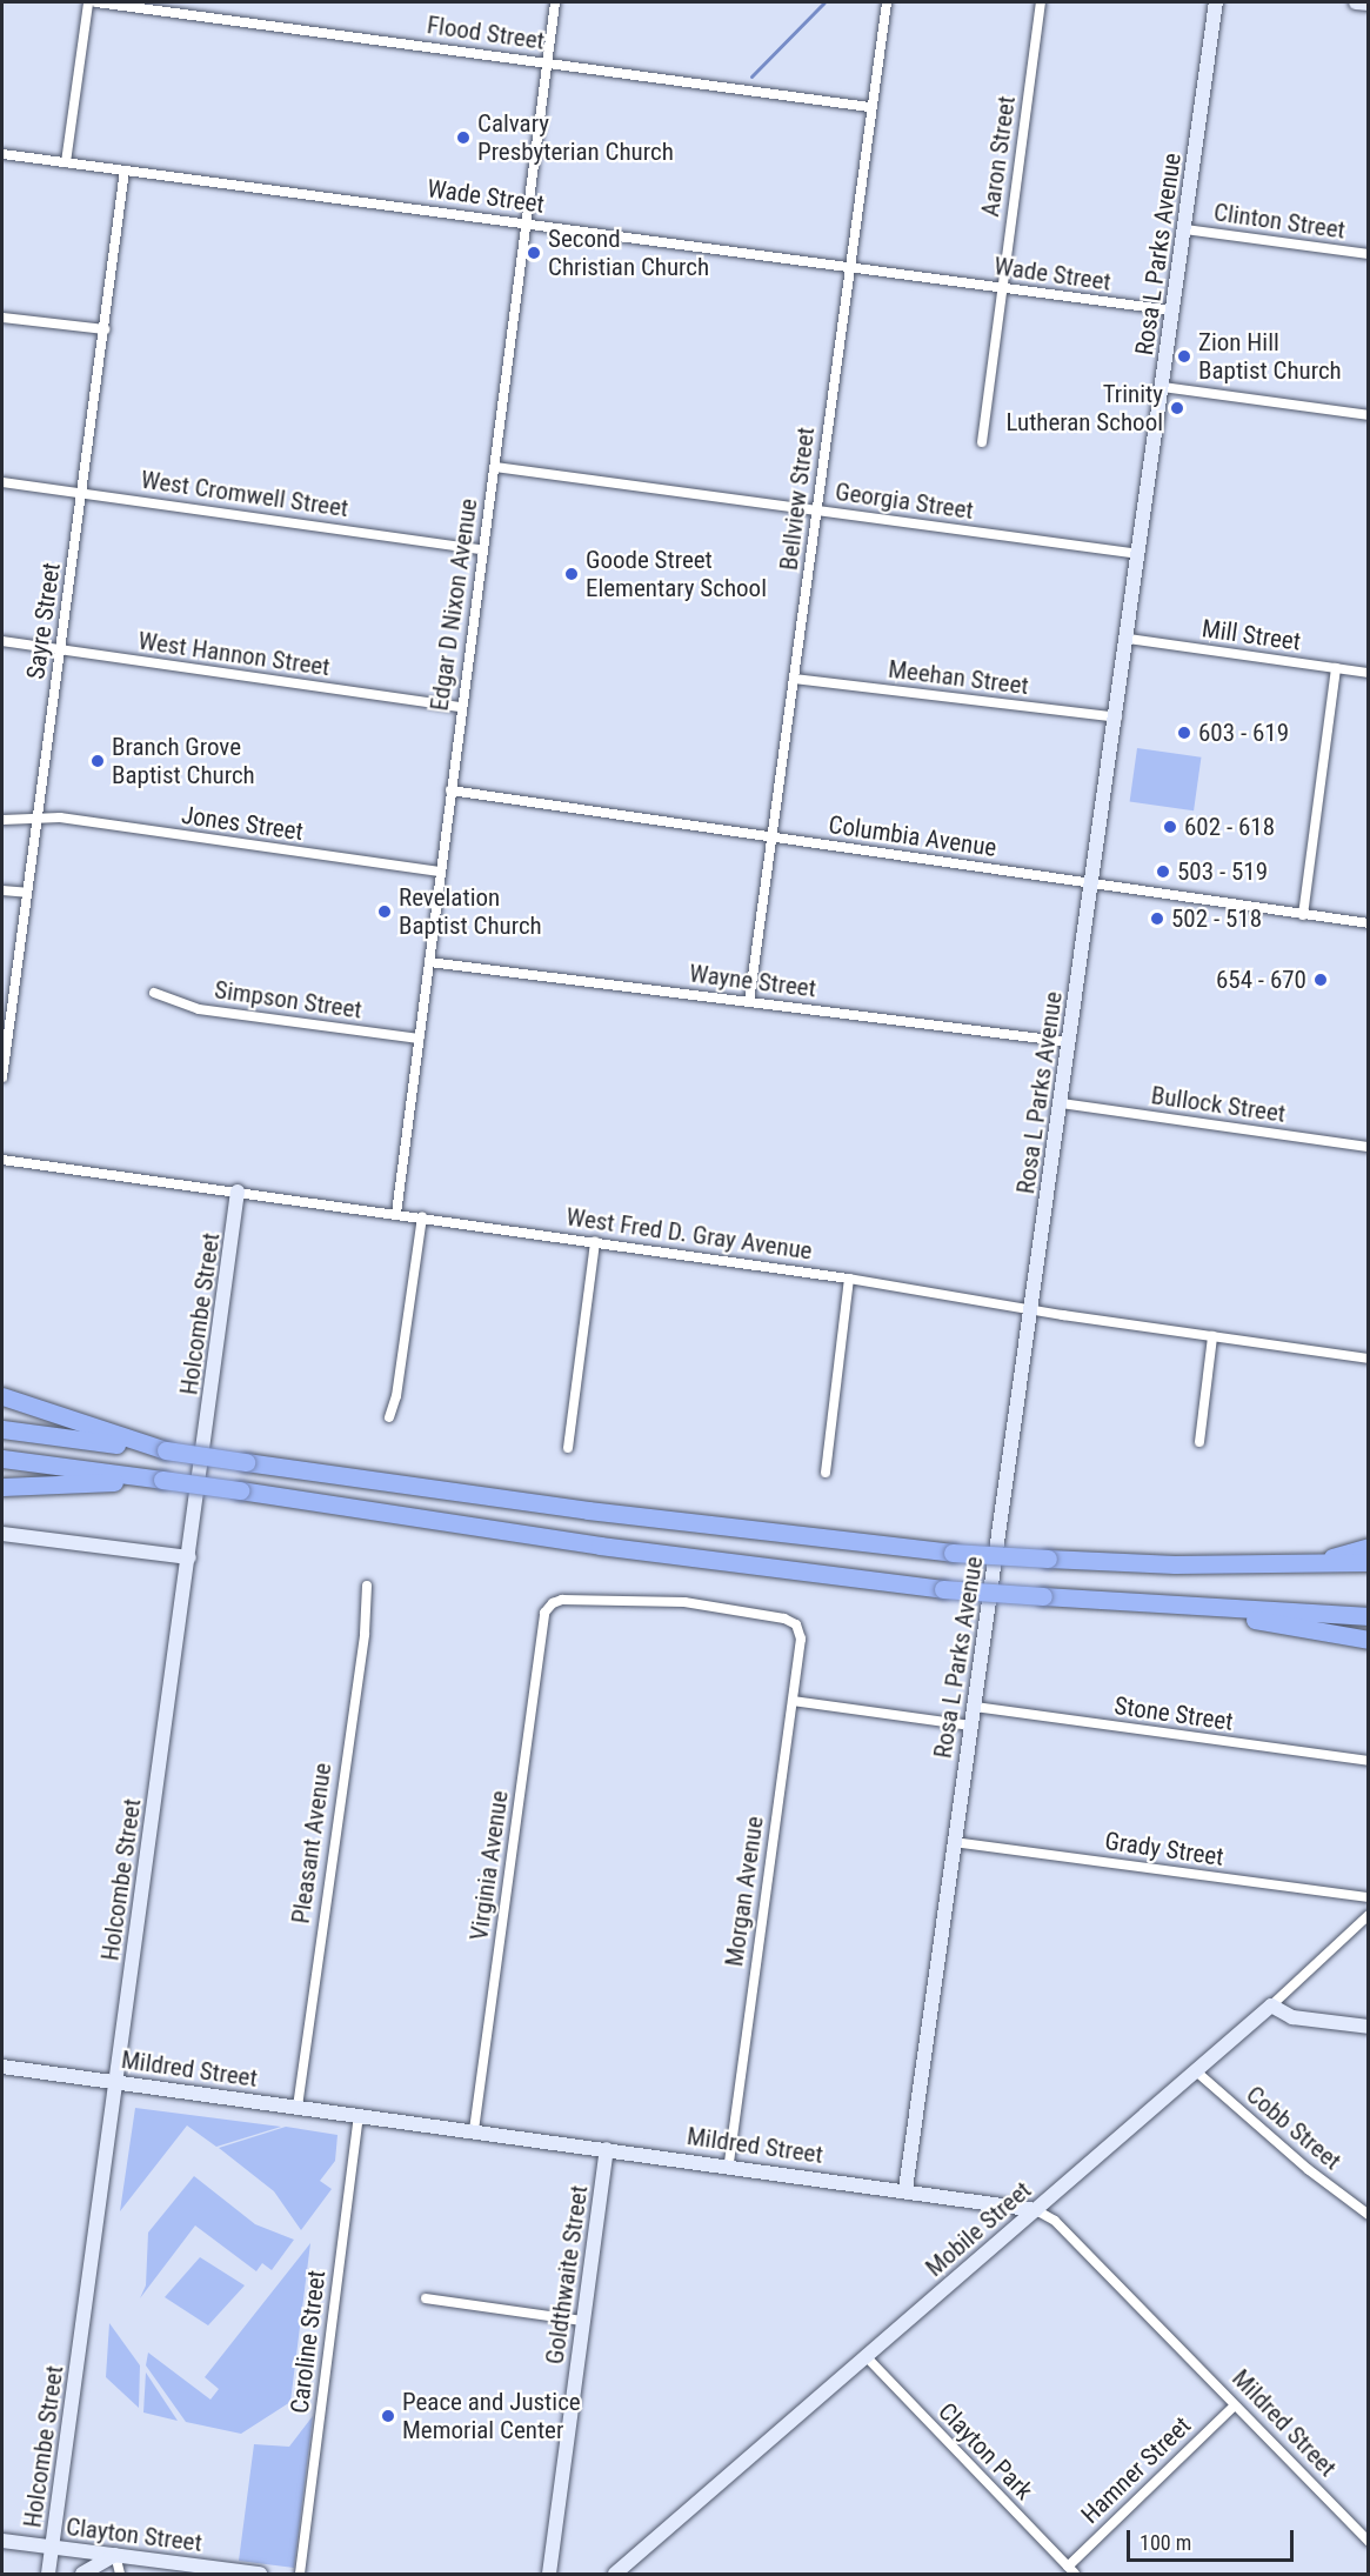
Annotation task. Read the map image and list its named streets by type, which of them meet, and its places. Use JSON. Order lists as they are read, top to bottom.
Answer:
{
  "streets": {
    "street": [
      "Flood Street",
      "Aaron Street",
      "Wade Street",
      "Clinton Street",
      "Rosa L Parks Avenue",
      "West Cromwell Street",
      "Bellview Street",
      "Georgia Street",
      "Edgar D Nixon Avenue",
      "Sayre Street",
      "Mill Street",
      "West Hannon Street",
      "Meehan Street",
      "Jones Street",
      "Columbia Avenue",
      "Wayne Street",
      "Simpson Street",
      "Bullock Street",
      "West Fred D. Gray Avenue",
      "Holcombe Street",
      "Stone Street",
      "Pleasant Avenue",
      "Grady Street",
      "Virginia Avenue",
      "Morgan Avenue",
      "Mildred Street",
      "Cobb Street",
      "Mobile Street",
      "Goldthwaite Street",
      "Caroline Street",
      "Clayton Park",
      "Hamner Street",
      "Clayton Street"
    ]
  },
  "crossings": [
    ["Flood Street", "Bellview Street"],
    ["Flood Street", "Edgar D Nixon Avenue"],
    ["Aaron Street", "Wade Street"],
    ["Wade Street", "Rosa L Parks Avenue"],
    ["Wade Street", "Bellview Street"],
    ["Wade Street", "Edgar D Nixon Avenue"],
    ["Wade Street", "Sayre Street"],
    ["Clinton Street", "Rosa L Parks Avenue"],
    ["Rosa L Parks Avenue", "Georgia Street"],
    ["Rosa L Parks Avenue", "Mill Street"],
    ["Rosa L Parks Avenue", "Meehan Street"],
    ["Rosa L Parks Avenue", "Columbia Avenue"],
    ["Rosa L Parks Avenue", "Wayne Street"],
    ["Rosa L Parks Avenue", "Bullock Street"],
    ["Rosa L Parks Avenue", "West Fred D. Gray Avenue"],
    ["Rosa L Parks Avenue", "Stone Street"],
    ["Rosa L Parks Avenue", "Grady Street"],
    ["Rosa L Parks Avenue", "Mildred Street"],
    ["West Cromwell Street", "Edgar D Nixon Avenue"],
    ["West Cromwell Street", "Sayre Street"],
    ["Bellview Street", "Georgia Street"],
    ["Bellview Street", "Meehan Street"],
    ["Bellview Street", "Columbia Avenue"],
    ["Bellview Street", "Wayne Street"],
    ["Georgia Street", "Edgar D Nixon Avenue"],
    ["Edgar D Nixon Avenue", "West Hannon Street"],
    ["Edgar D Nixon Avenue", "Jones Street"],
    ["Edgar D Nixon Avenue", "Columbia Avenue"],
    ["Edgar D Nixon Avenue", "Wayne Street"],
    ["Edgar D Nixon Avenue", "Simpson Street"],
    ["Edgar D Nixon Avenue", "West Fred D. Gray Avenue"],
    ["Sayre Street", "West Hannon Street"],
    ["Sayre Street", "Jones Street"],
    ["West Fred D. Gray Avenue", "Holcombe Street"],
    ["Holcombe Street", "Mildred Street"],
    ["Holcombe Street", "Clayton Street"],
    ["Pleasant Avenue", "Mildred Street"],
    ["Virginia Avenue", "Morgan Avenue"],
    ["Virginia Avenue", "Mildred Street"],
    ["Morgan Avenue", "Mildred Street"],
    ["Mildred Street", "Mobile Street"],
    ["Mildred Street", "Goldthwaite Street"],
    ["Mildred Street", "Caroline Street"],
    ["Mildred Street", "Hamner Street"],
    ["Cobb Street", "Mobile Street"],
    ["Mobile Street", "Clayton Park"],
    ["Clayton Park", "Hamner Street"]
  ],
  "places": [
    "Calvary Presbyterian Church",
    "Second Christian Church",
    "Zion Hill Baptist Church",
    "Trinity Lutheran School",
    "Goode Street Elementary School",
    "603 - 619",
    "Branch Grove Baptist Church",
    "602 - 618",
    "503 - 519",
    "Revelation Baptist Church",
    "502 - 518",
    "654 - 670",
    "Peace and Justice Memorial Center"
  ],
  "scale_bar": "100 m"
}
